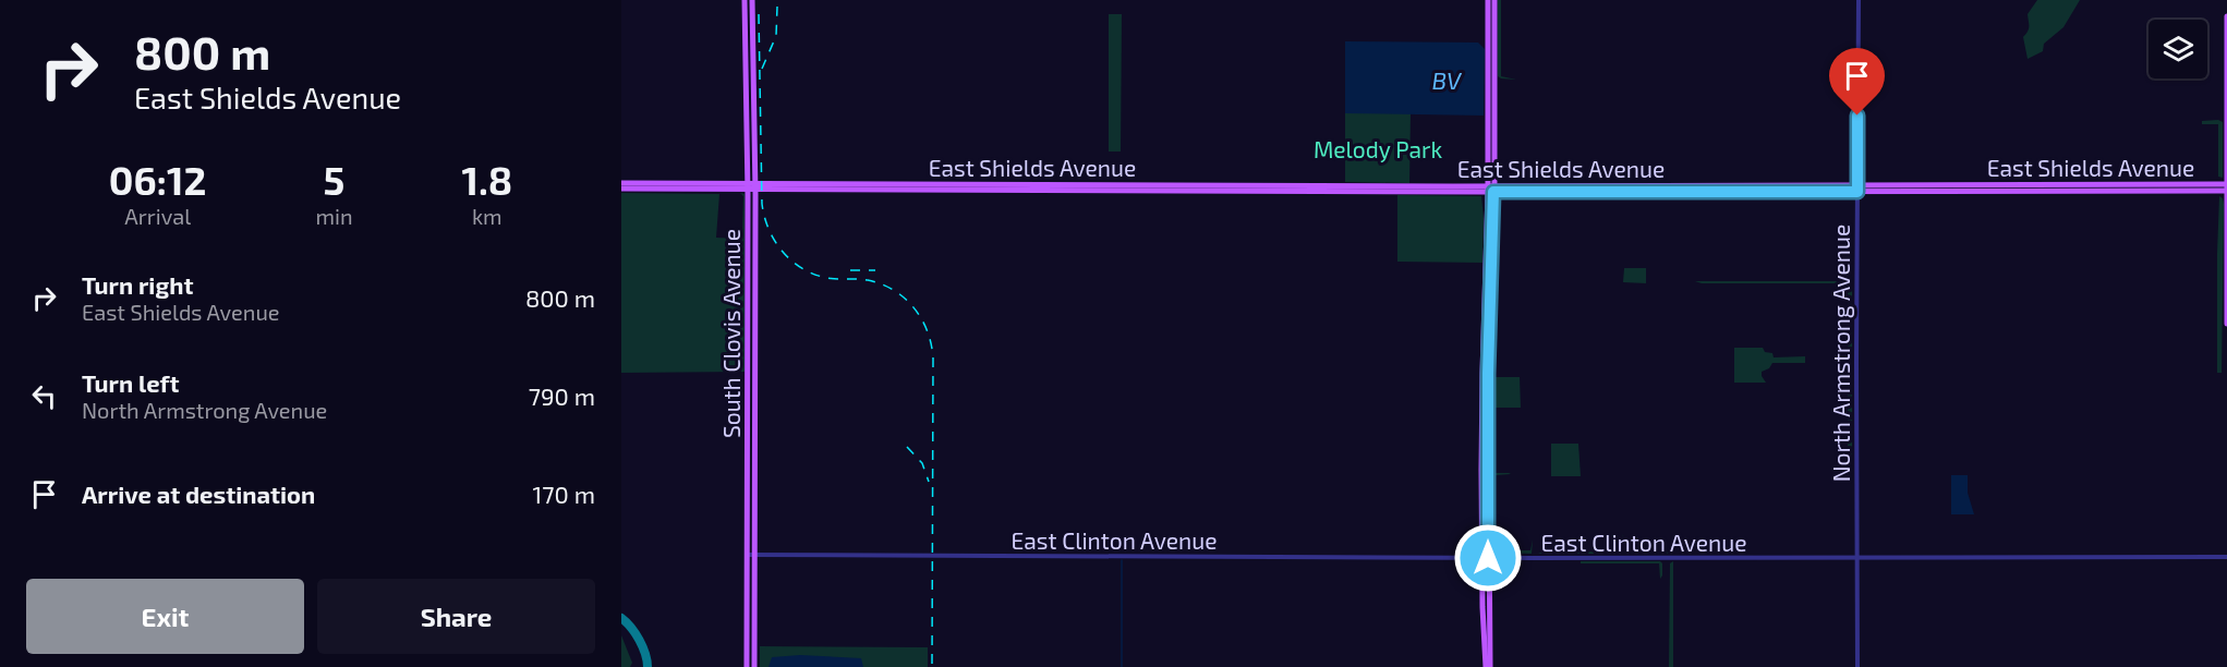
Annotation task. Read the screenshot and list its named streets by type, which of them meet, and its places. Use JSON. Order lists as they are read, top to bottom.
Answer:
{
  "streets": {
    "main road": ["East Shields Avenue", "South Clovis Avenue"],
    "street": ["North Armstrong Avenue", "East Clinton Avenue"]
  },
  "crossings": [
    ["East Shields Avenue", "South Clovis Avenue"],
    ["East Shields Avenue", "North Armstrong Avenue"],
    ["South Clovis Avenue", "East Clinton Avenue"],
    ["North Armstrong Avenue", "East Clinton Avenue"]
  ],
  "water": ["BV"],
  "parks": ["Melody Park"],
  "page": {
    "turn": ["800 m", "East Shields Avenue"],
    "eta": [
      "06:12",
      "Arrival",
      "5",
      "min",
      "1.8",
      "km"
    ],
    "list": [
      {
        "name": "Turn right",
        "note": "East Shields Avenue",
        "value": "800 m"
      },
      {
        "name": "Turn left",
        "note": "North Armstrong Avenue",
        "value": "790 m"
      },
      {
        "name": "Arrive at destination",
        "value": "170 m"
      }
    ],
    "buttons": ["Exit", "Share"]
  }
}
